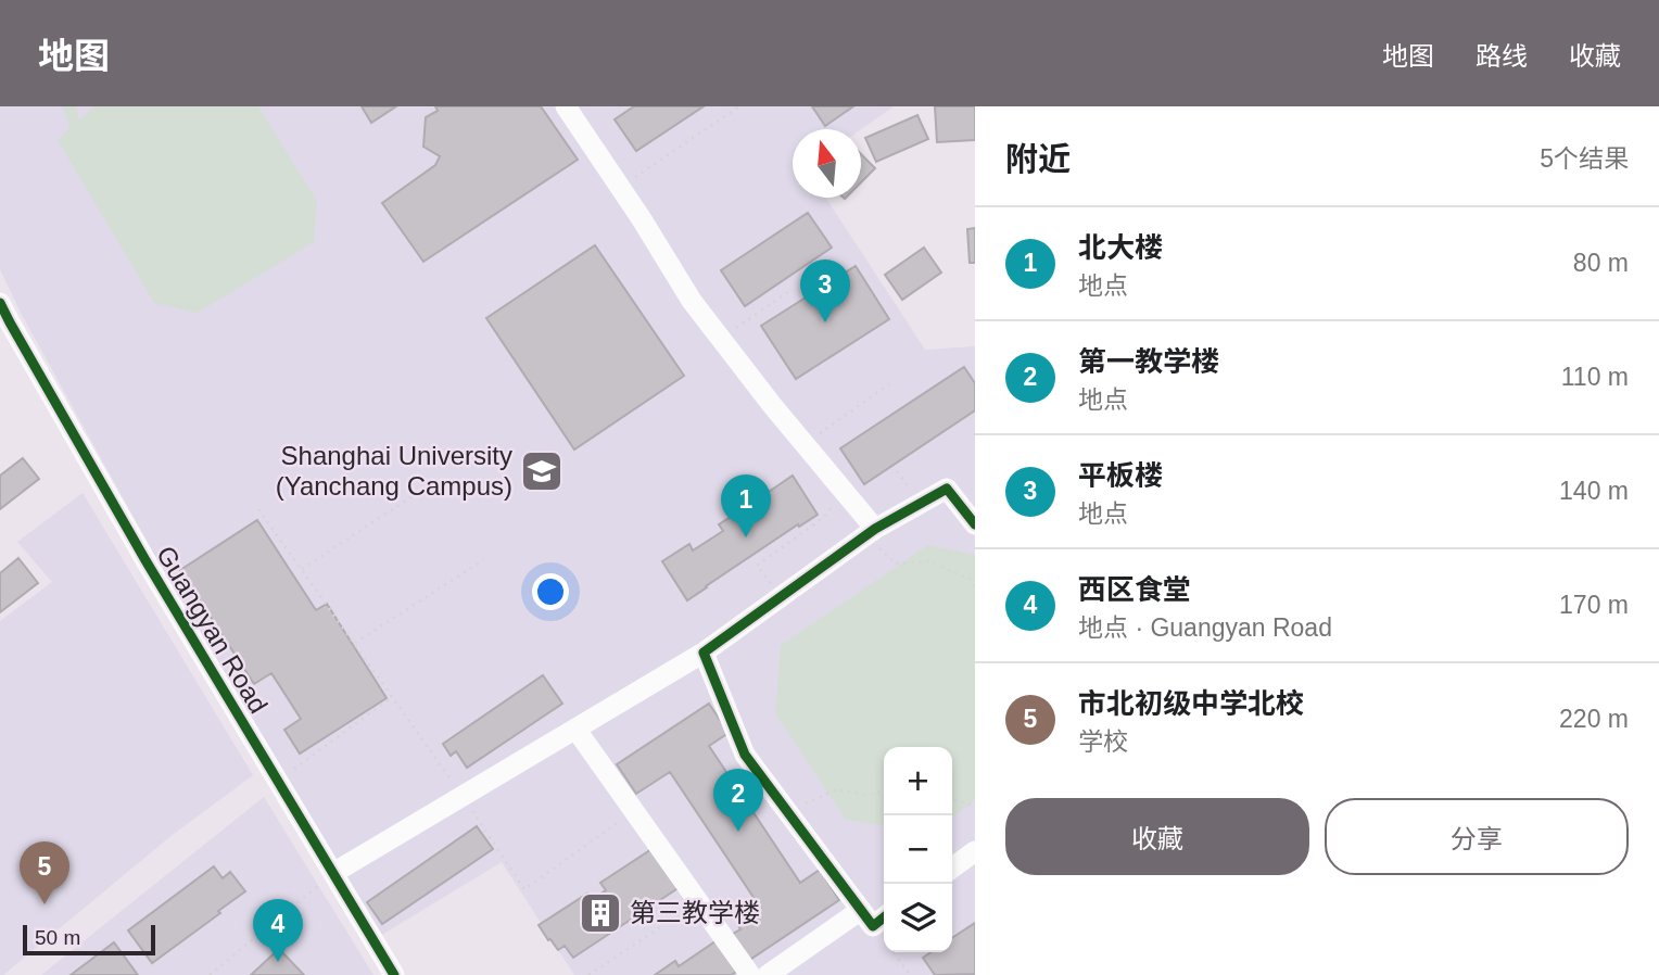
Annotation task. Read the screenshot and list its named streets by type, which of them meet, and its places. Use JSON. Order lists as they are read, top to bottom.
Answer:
{
  "streets": {
    "street": ["Guangyan Road"]
  },
  "places": {
    "school or university": ["Shanghai University (Yanchang Campus)"],
    "building": ["第三教学楼"]
  },
  "scale_bar": "50 m",
  "north": "top",
  "page": {
    "header": "地图",
    "nav": ["地图", "路线", "收藏"],
    "heading": ["附近", "5个结果"],
    "list": [
      {
        "mark": "1",
        "name": "北大楼",
        "note": "地点",
        "value": "80 m"
      },
      {
        "mark": "2",
        "name": "第一教学楼",
        "note": "地点",
        "value": "110 m"
      },
      {
        "mark": "3",
        "name": "平板楼",
        "note": "地点",
        "value": "140 m"
      },
      {
        "mark": "4",
        "name": "西区食堂",
        "note": "地点 · Guangyan Road",
        "value": "170 m"
      },
      {
        "mark": "5",
        "name": "市北初级中学北校",
        "note": "学校",
        "value": "220 m"
      }
    ],
    "pins": [
      "3",
      "1",
      "2",
      "5",
      "4"
    ],
    "map_buttons": ["+", "−"],
    "buttons": ["收藏", "分享"],
    "scale": "50 m"
  }
}
